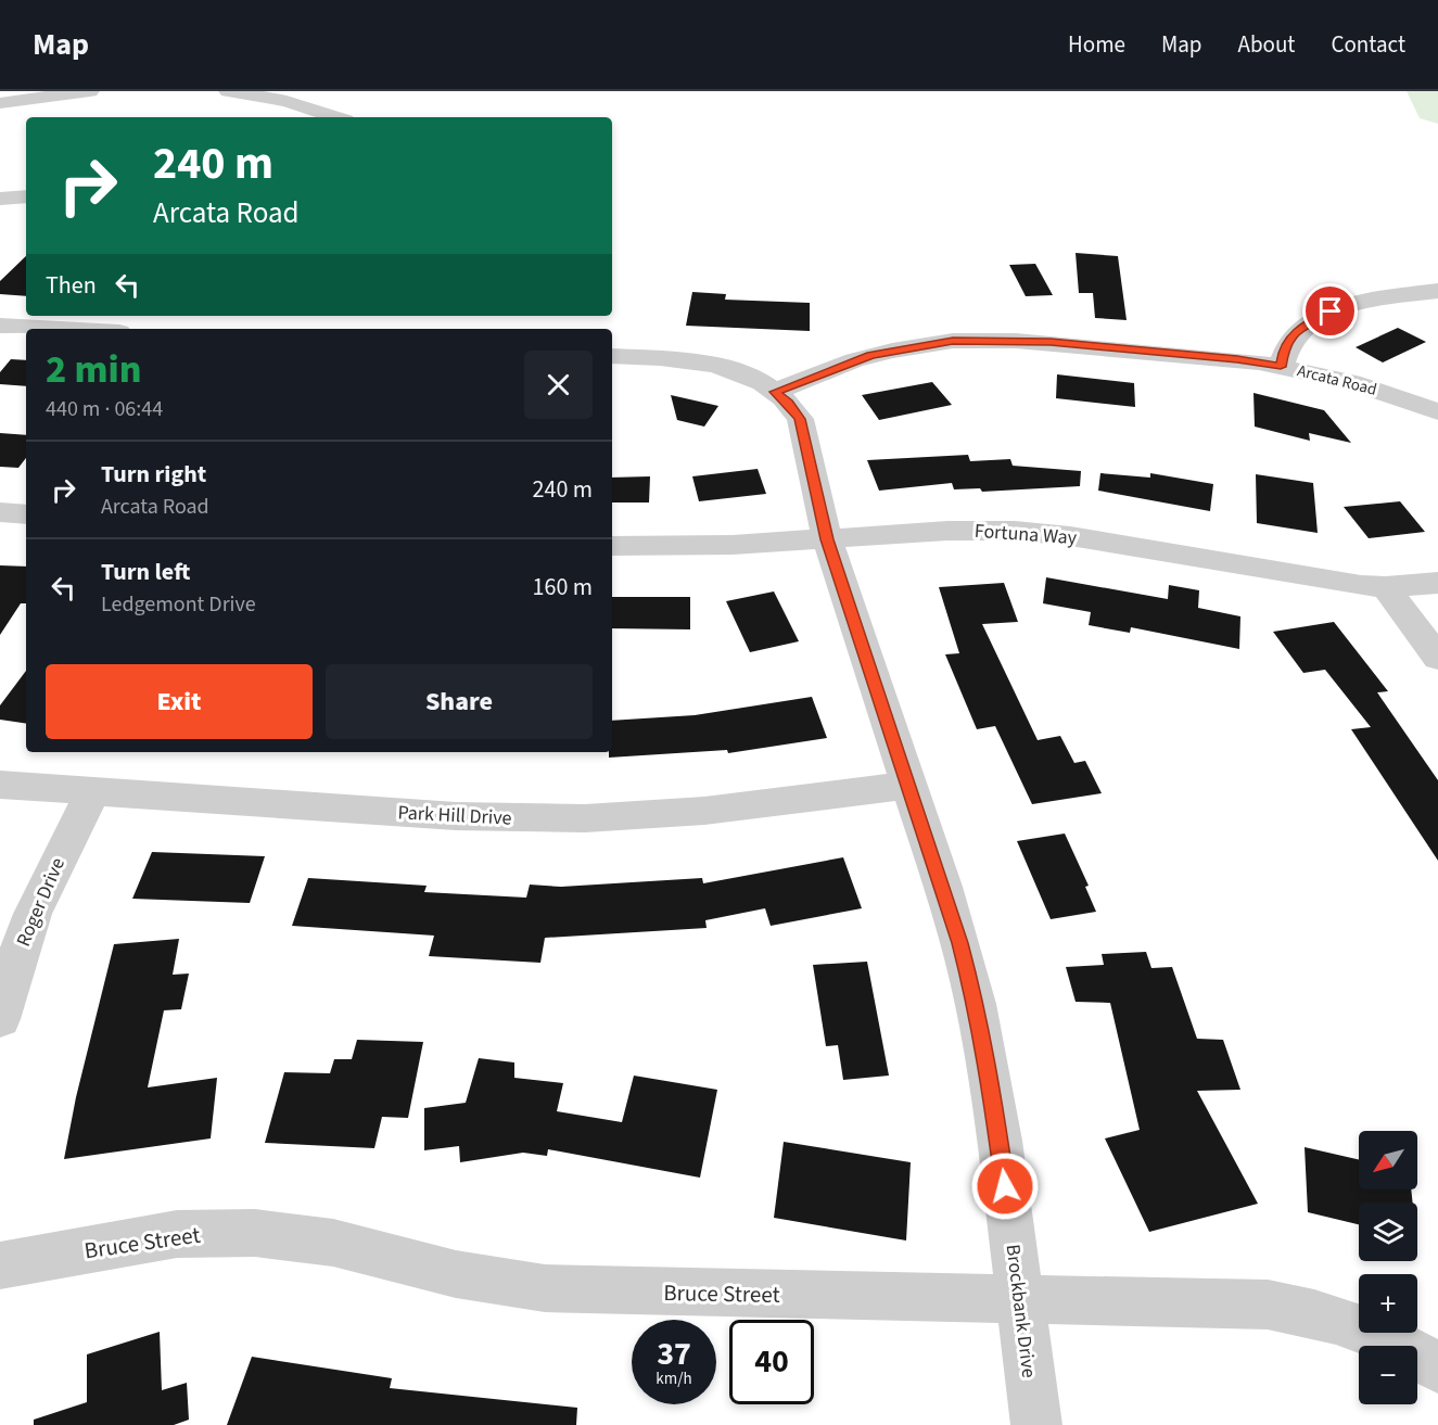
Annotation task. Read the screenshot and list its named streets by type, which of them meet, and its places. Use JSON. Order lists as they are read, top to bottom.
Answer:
{
  "streets": {
    "street": [
      "Arcata Road",
      "Fortuna Way",
      "Park Hill Drive",
      "Roger Drive",
      "Bruce Street",
      "Brockbank Drive"
    ]
  },
  "crossings": [
    ["Arcata Road", "Brockbank Drive"],
    ["Fortuna Way", "Brockbank Drive"],
    ["Park Hill Drive", "Roger Drive"],
    ["Park Hill Drive", "Brockbank Drive"],
    ["Bruce Street", "Brockbank Drive"]
  ],
  "north": "bottom left",
  "page": {
    "header": "Map",
    "nav": [
      "Home",
      "Map",
      "About",
      "Contact"
    ],
    "turn": ["240 m", "Arcata Road"],
    "then": "Then",
    "heading": ["2 min", "440 m · 06:44"],
    "list": [
      {
        "name": "Turn right",
        "note": "Arcata Road",
        "value": "240 m"
      },
      {
        "name": "Turn left",
        "note": "Ledgemont Drive",
        "value": "160 m"
      }
    ],
    "buttons": ["Exit", "Share"],
    "map_buttons": ["+", "−"],
    "speed": "37 km/h",
    "limit": "40"
  }
}
